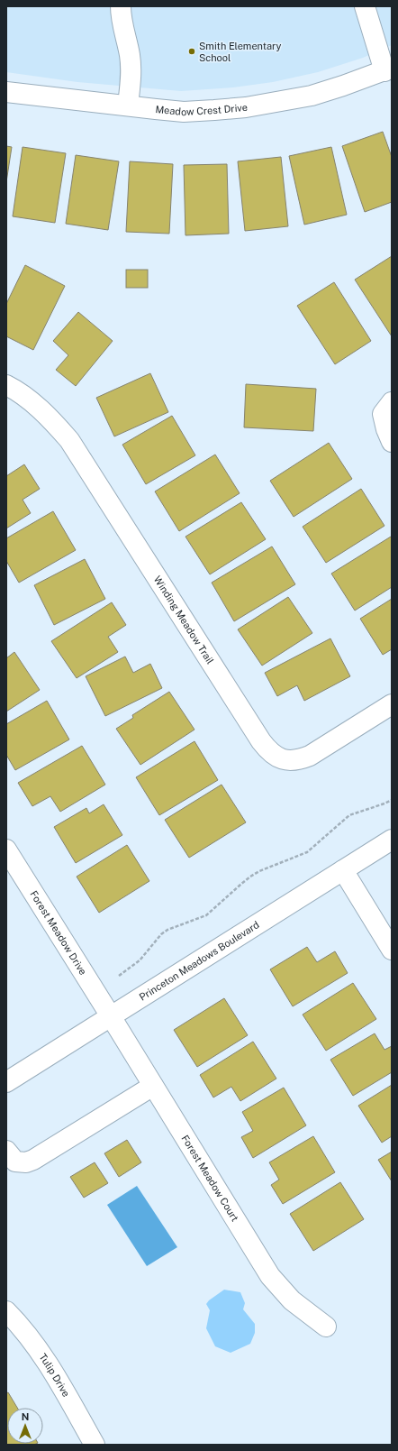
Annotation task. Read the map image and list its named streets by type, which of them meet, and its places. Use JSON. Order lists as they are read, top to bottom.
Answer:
{
  "streets": {
    "street": [
      "Meadow Crest Drive",
      "Winding Meadow Trail",
      "Forest Meadow Drive",
      "Princeton Meadows Boulevard",
      "Forest Meadow Court",
      "Tulip Drive"
    ]
  },
  "crossings": [
    ["Forest Meadow Drive", "Princeton Meadows Boulevard"],
    ["Forest Meadow Drive", "Forest Meadow Court"],
    ["Princeton Meadows Boulevard", "Forest Meadow Court"]
  ],
  "places": ["Smith Elementary School"],
  "north": "top"
}
